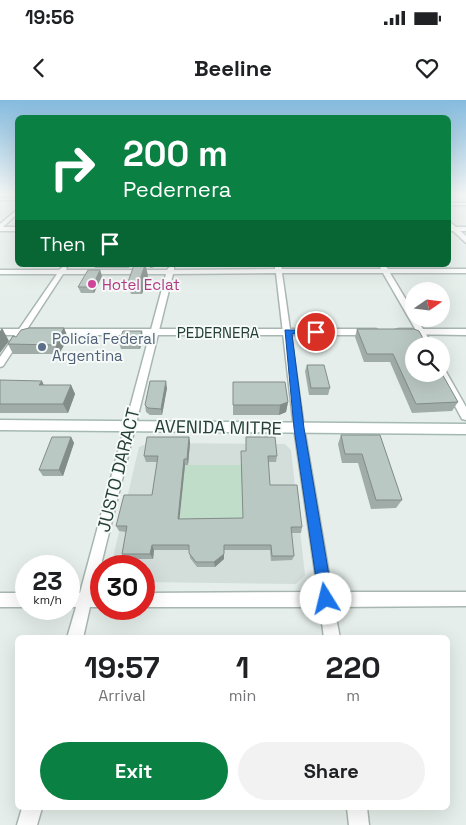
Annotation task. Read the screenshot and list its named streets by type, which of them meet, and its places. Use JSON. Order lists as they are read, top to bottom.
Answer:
{
  "streets": {
    "street": ["PEDERNERA", "AVENIDA MITRE", "JUSTO DARACT"]
  },
  "crossings": [
    ["PEDERNERA", "JUSTO DARACT"],
    ["AVENIDA MITRE", "JUSTO DARACT"]
  ],
  "places": ["Hotel Eclat", "Policía Federal Argentina"],
  "north": "right",
  "page": {
    "status": "19:56",
    "header": "Beeline",
    "turn": ["200 m", "Pedernera"],
    "then": "Then",
    "speed": "23 km/h",
    "limit": "30",
    "eta": [
      "19:57",
      "Arrival",
      "1",
      "min",
      "220",
      "m"
    ],
    "buttons": ["Exit", "Share"]
  }
}
